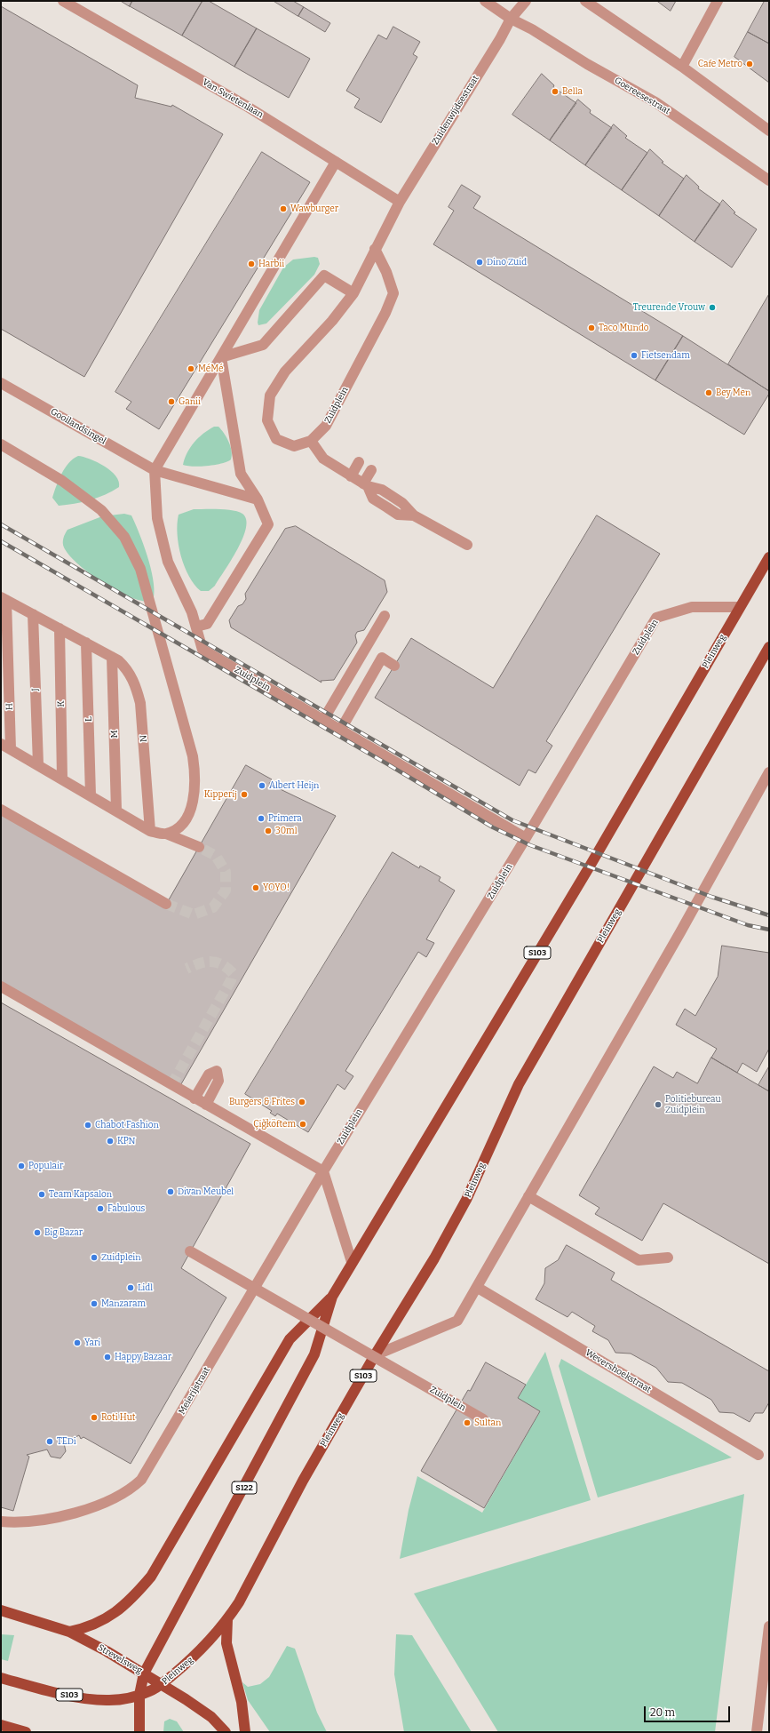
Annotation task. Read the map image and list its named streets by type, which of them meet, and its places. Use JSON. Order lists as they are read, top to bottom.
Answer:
{
  "streets": {
    "main road": [
      "Pleinweg",
      "S103",
      "S122",
      "Strevelsweg"
    ],
    "street": [
      "Goereesestraat",
      "Van Swietenlaan",
      "Zuidenwijdsestraat",
      "Zuidplein",
      "Gooilandsingel",
      "J",
      "K",
      "H",
      "L",
      "M",
      "N",
      "Wevershoekstraat",
      "Meierijstraat"
    ]
  },
  "crossings": [
    ["Goereesestraat", "Zuidenwijdsestraat"],
    ["Van Swietenlaan", "Zuidenwijdsestraat"],
    ["Van Swietenlaan", "Zuidplein"],
    ["Zuidenwijdsestraat", "Zuidplein"],
    ["Zuidplein", "Gooilandsingel"],
    ["Zuidplein", "Pleinweg"],
    ["Zuidplein", "Meierijstraat"],
    ["Pleinweg", "S103"],
    ["Pleinweg", "Strevelsweg"],
    ["J", "N"],
    ["K", "N"],
    ["H", "N"],
    ["L", "N"],
    ["M", "N"]
  ],
  "places": [
    "Cafe Metro",
    "Bella",
    "Wawburger",
    "Dino Zuid",
    "Harbii",
    "Treurende Vrouw",
    "Taco Mundo",
    "Fietsendam",
    "MéMé",
    "Bey Men",
    "Ganii",
    "Albert Heijn",
    "Kipperij",
    "Primera",
    "30ml",
    "YOYO!",
    "Burgers & Frites",
    "Politiebureau Zuidplein",
    "Çiğköftem",
    "Chabot Fashion",
    "KPN",
    "Populair",
    "Divan Meubel",
    "Team Kapsalon",
    "Fabulous",
    "Big Bazar",
    "Zuidplein",
    "Lidl",
    "Manzaram",
    "Yari",
    "Happy Bazaar",
    "Roti Hut",
    "Sultan",
    "TEDi"
  ],
  "scale_bar": "20 m"
}
